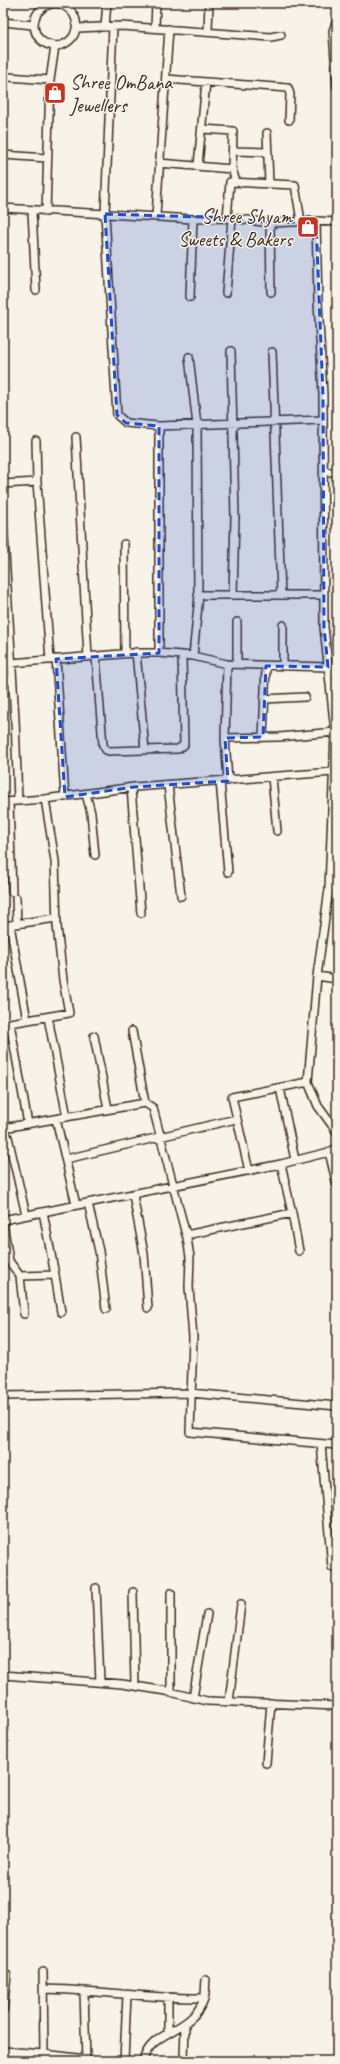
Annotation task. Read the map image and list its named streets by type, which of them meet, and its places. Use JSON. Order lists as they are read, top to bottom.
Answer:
{
  "places": {
    "shop": ["Shree OmBana Jewellers", "Shree Shyam Sweets & Bakers"]
  }
}
